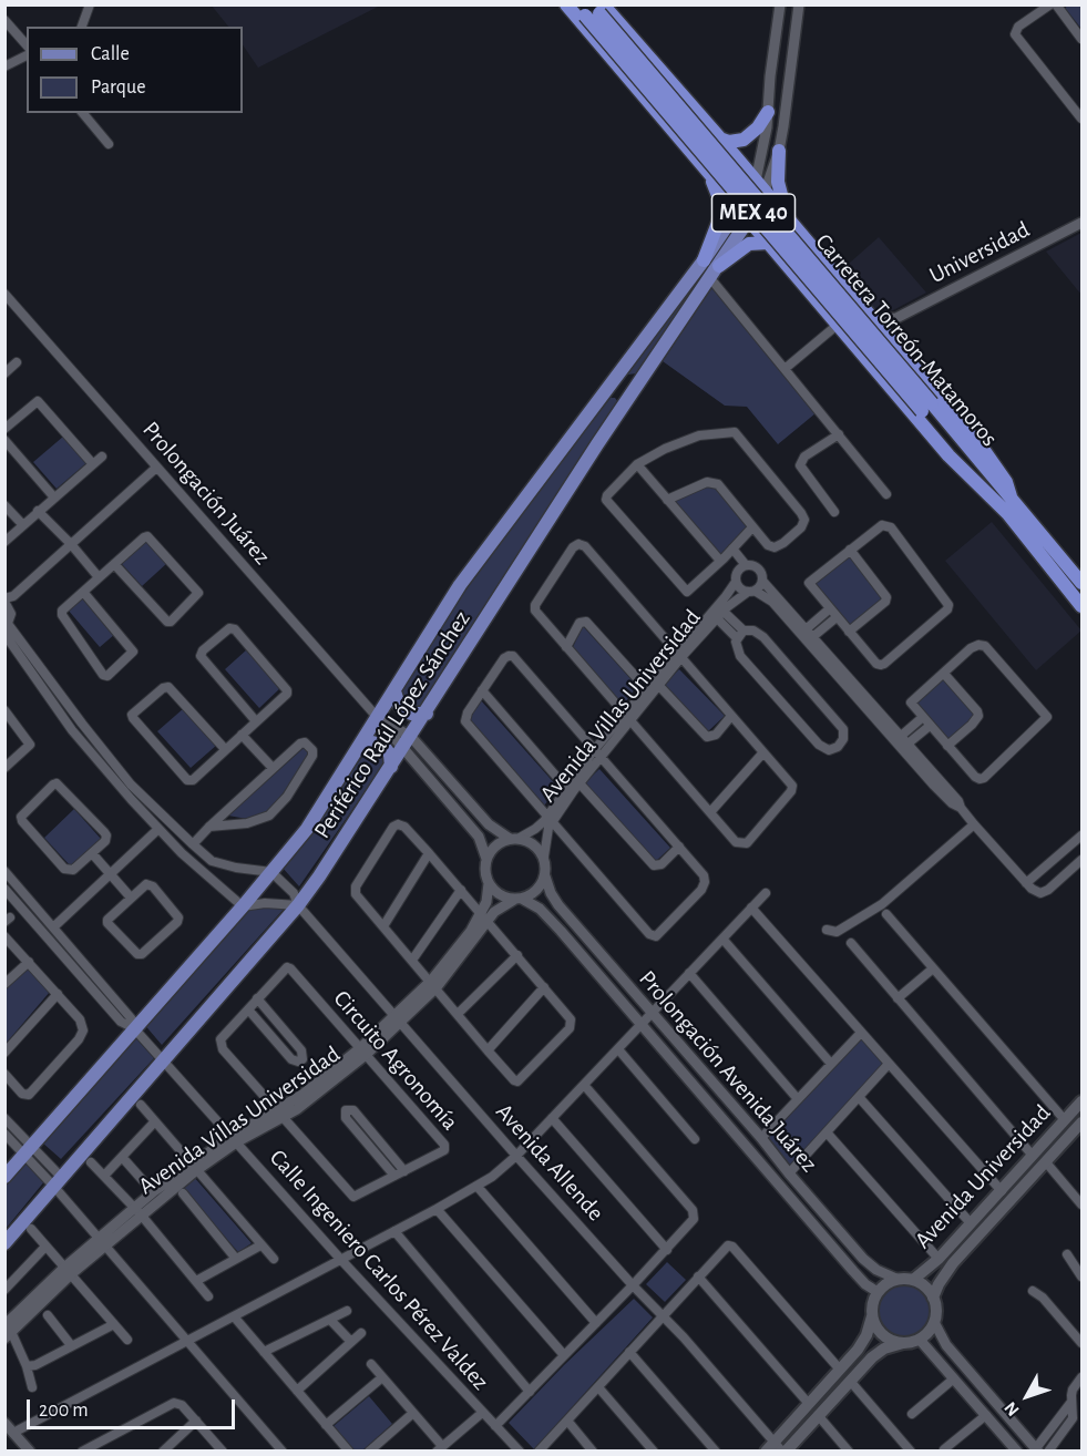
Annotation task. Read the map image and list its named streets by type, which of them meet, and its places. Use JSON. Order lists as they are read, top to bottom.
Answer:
{
  "streets": {
    "highway": ["MEX 40", "Carretera Torreón-Matamoros"],
    "main road": ["Periférico Raúl López Sánchez", "Avenida Universidad"],
    "street": [
      "Universidad",
      "Prolongación Juárez",
      "Avenida Villas Universidad",
      "Circuito Agronomía",
      "Prolongación Avenida Juárez",
      "Avenida Allende",
      "Calle Ingeniero Carlos Pérez Valdez"
    ]
  },
  "crossings": [
    ["MEX 40", "Carretera Torreón-Matamoros"],
    ["Prolongación Juárez", "Periférico Raúl López Sánchez"],
    ["Avenida Villas Universidad", "Circuito Agronomía"],
    ["Avenida Villas Universidad", "Prolongación Avenida Juárez"],
    ["Avenida Villas Universidad", "Avenida Allende"],
    ["Avenida Villas Universidad", "Calle Ingeniero Carlos Pérez Valdez"],
    ["Periférico Raúl López Sánchez", "Avenida Allende"],
    ["Periférico Raúl López Sánchez", "Calle Ingeniero Carlos Pérez Valdez"],
    ["Prolongación Avenida Juárez", "Avenida Universidad"]
  ],
  "legend": ["Calle", "Parque"],
  "scale_bar": "200 m",
  "north": "bottom left"
}
